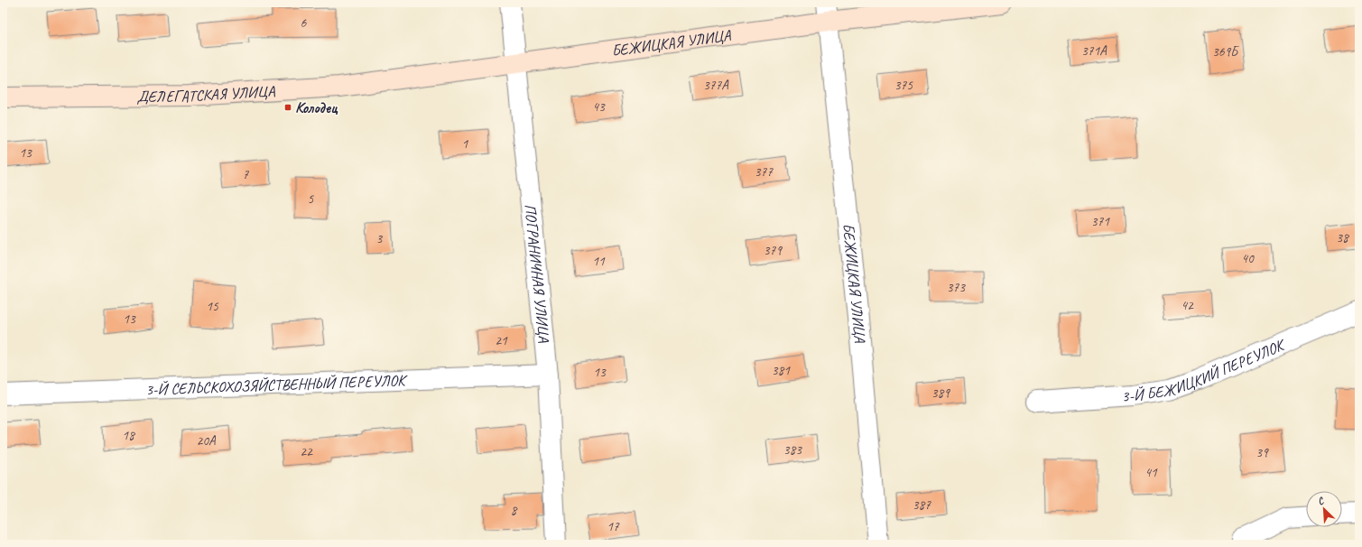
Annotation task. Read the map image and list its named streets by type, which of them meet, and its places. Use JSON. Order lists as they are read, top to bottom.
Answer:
{
  "streets": {
    "street": [
      "БЕЖИЦКАЯ УЛИЦА",
      "ДЕЛЕГАТСКАЯ УЛИЦА",
      "ПОГРАНИЧНАЯ УЛИЦА",
      "3-Й БЕЖИЦКИЙ ПЕРЕУЛОК",
      "3-Й СЕЛЬСКОХОЗЯЙСТВЕННЫЙ ПЕРЕУЛОК"
    ]
  },
  "crossings": [
    ["БЕЖИЦКАЯ УЛИЦА", "ДЕЛЕГАТСКАЯ УЛИЦА"],
    ["БЕЖИЦКАЯ УЛИЦА", "ПОГРАНИЧНАЯ УЛИЦА"],
    ["ДЕЛЕГАТСКАЯ УЛИЦА", "ПОГРАНИЧНАЯ УЛИЦА"],
    ["ПОГРАНИЧНАЯ УЛИЦА", "3-Й СЕЛЬСКОХОЗЯЙСТВЕННЫЙ ПЕРЕУЛОК"]
  ],
  "places": {
    "transit": ["Колодец"]
  },
  "house_numbers": [
    "6",
    "371А",
    "369Б",
    "377А",
    "375",
    "43",
    "1",
    "13",
    "377",
    "7",
    "5",
    "371",
    "38",
    "3",
    "379",
    "40",
    "11",
    "373",
    "42",
    "15",
    "13",
    "21",
    "381",
    "13",
    "389",
    "18",
    "20А",
    "383",
    "22",
    "39",
    "41",
    "387",
    "8",
    "17"
  ],
  "north": "top left"
}
